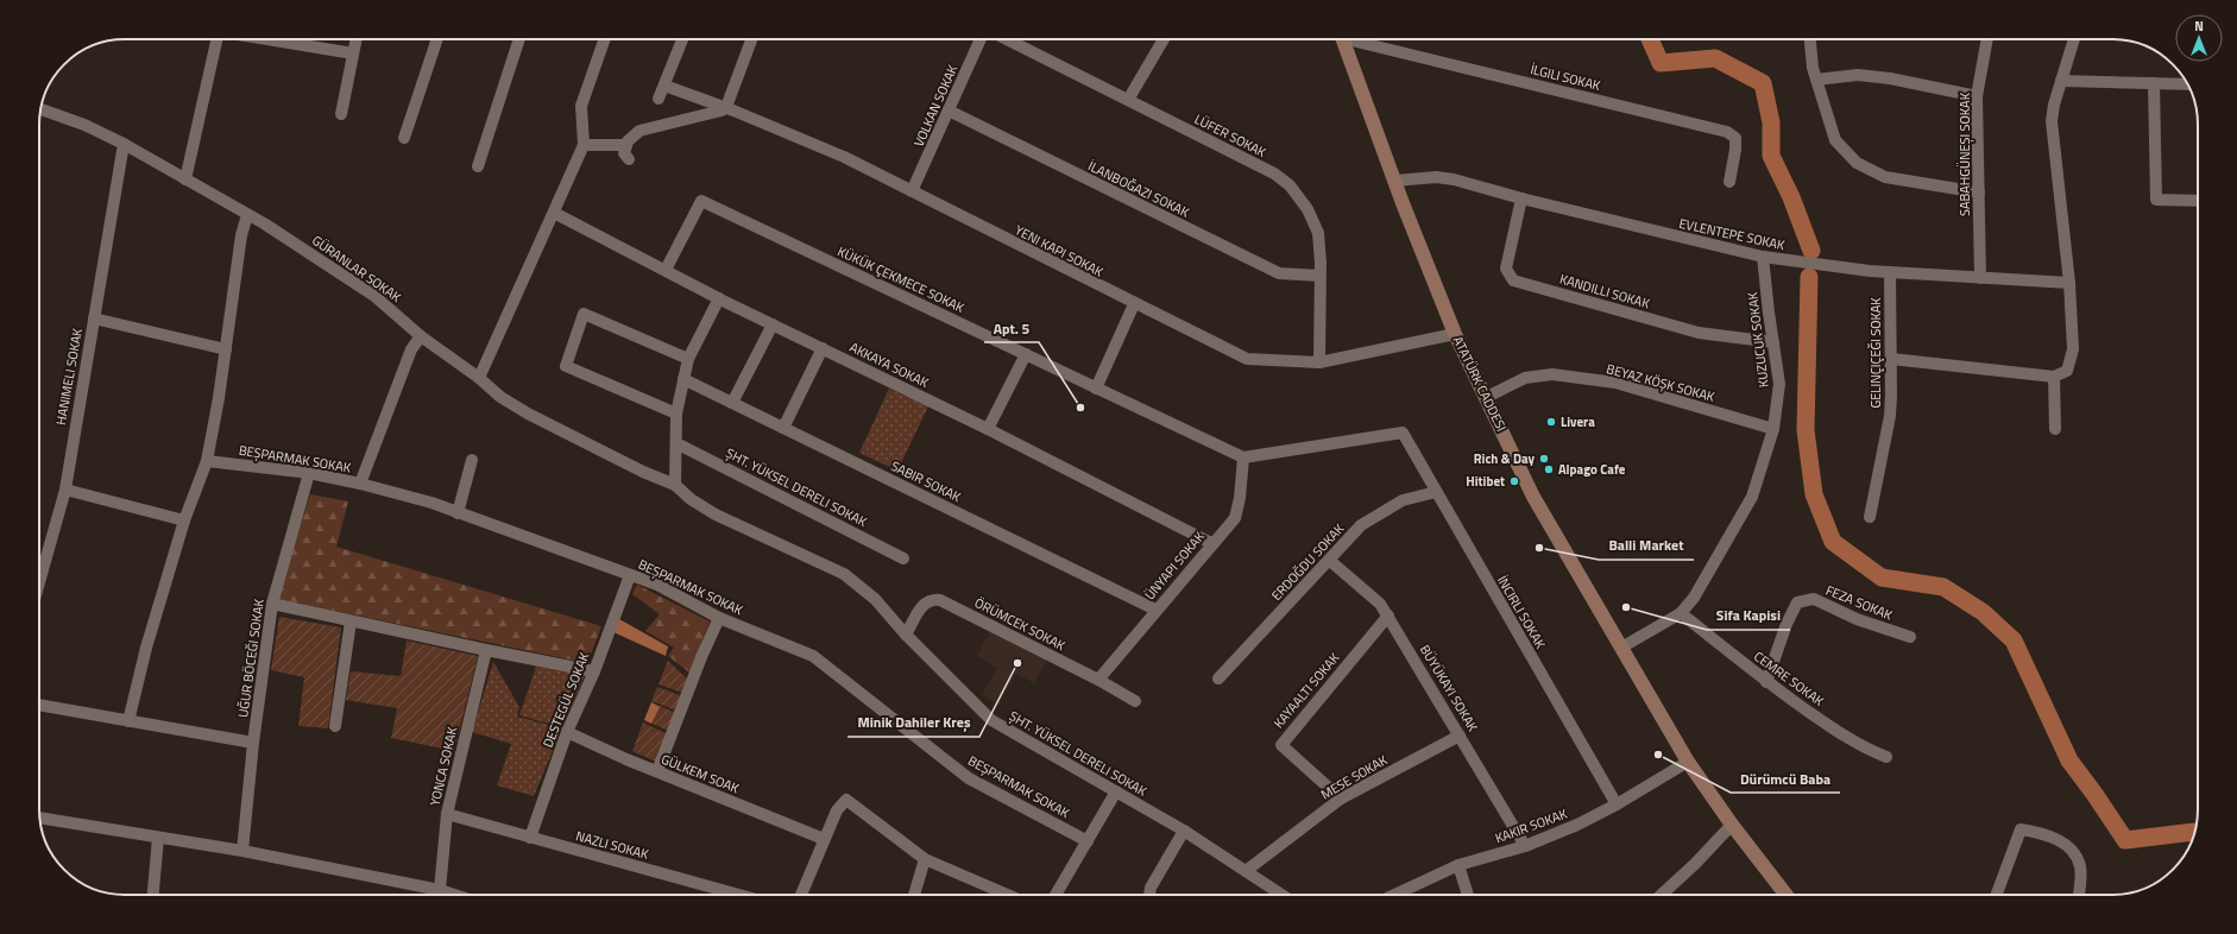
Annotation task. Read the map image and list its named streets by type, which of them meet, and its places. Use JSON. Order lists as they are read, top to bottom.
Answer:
{
  "streets": {
    "main road": ["ATATÜRK CADDESI"],
    "street": [
      "İLGILI SOKAK",
      "VOLKAN SOKAK",
      "LÜFER SOKAK",
      "SABAHGÜNEŞI SOKAK",
      "EVLENTEPE SOKAK",
      "GÜRANLAR SOKAK",
      "KÜKÜK ÇEKMECE SOKAK",
      "KANDILLI SOKAK",
      "KUZUCUK SOKAK",
      "GELINÇIÇEĞI SOKAK",
      "AKKAYA SOKAK",
      "BEYAZ KÖŞK SOKAK",
      "BEŞPARMAK SOKAK",
      "ŞHT. YÜKSEL DERELI SOKAK",
      "ERDOĞDU SOKAK",
      "FEZA SOKAK",
      "İNCIRLI SOKAK",
      "ÖRÜMCEK SOKAK",
      "UĞUR BÖCEĞI SOKAK",
      "CEMRE SOKAK",
      "DESTEGÜL SOKAK",
      "YONCA SOKAK",
      "GÜLKEM SOAK",
      "MESE SOKAK"
    ]
  },
  "crossings": [
    ["SABAHGÜNEŞI SOKAK", "EVLENTEPE SOKAK"],
    ["EVLENTEPE SOKAK", "KANDILLI SOKAK"],
    ["EVLENTEPE SOKAK", "KUZUCUK SOKAK"],
    ["EVLENTEPE SOKAK", "GELINÇIÇEĞI SOKAK"],
    ["EVLENTEPE SOKAK", "ATATÜRK CADDESI"],
    ["GÜRANLAR SOKAK", "ŞHT. YÜKSEL DERELI SOKAK"],
    ["KÜKÜK ÇEKMECE SOKAK", "AKKAYA SOKAK"],
    ["KÜKÜK ÇEKMECE SOKAK", "İNCIRLI SOKAK"],
    ["KANDILLI SOKAK", "KUZUCUK SOKAK"],
    ["KUZUCUK SOKAK", "BEYAZ KÖŞK SOKAK"],
    ["KUZUCUK SOKAK", "ATATÜRK CADDESI"],
    ["KUZUCUK SOKAK", "CEMRE SOKAK"],
    ["BEYAZ KÖŞK SOKAK", "ATATÜRK CADDESI"],
    ["BEŞPARMAK SOKAK", "UĞUR BÖCEĞI SOKAK"],
    ["BEŞPARMAK SOKAK", "DESTEGÜL SOKAK"],
    ["ŞHT. YÜKSEL DERELI SOKAK", "ÖRÜMCEK SOKAK"],
    ["ŞHT. YÜKSEL DERELI SOKAK", "MESE SOKAK"],
    ["ERDOĞDU SOKAK", "İNCIRLI SOKAK"],
    ["FEZA SOKAK", "CEMRE SOKAK"],
    ["DESTEGÜL SOKAK", "GÜLKEM SOAK"]
  ],
  "places": [
    "Apt. 5",
    "Livera",
    "Rich & Day",
    "Alpago Cafe",
    "Hitibet",
    "Balli Market",
    "Sifa Kapisi",
    "Minik Dahiler Kreş",
    "Dürümcü Baba"
  ],
  "north": "top"
}
